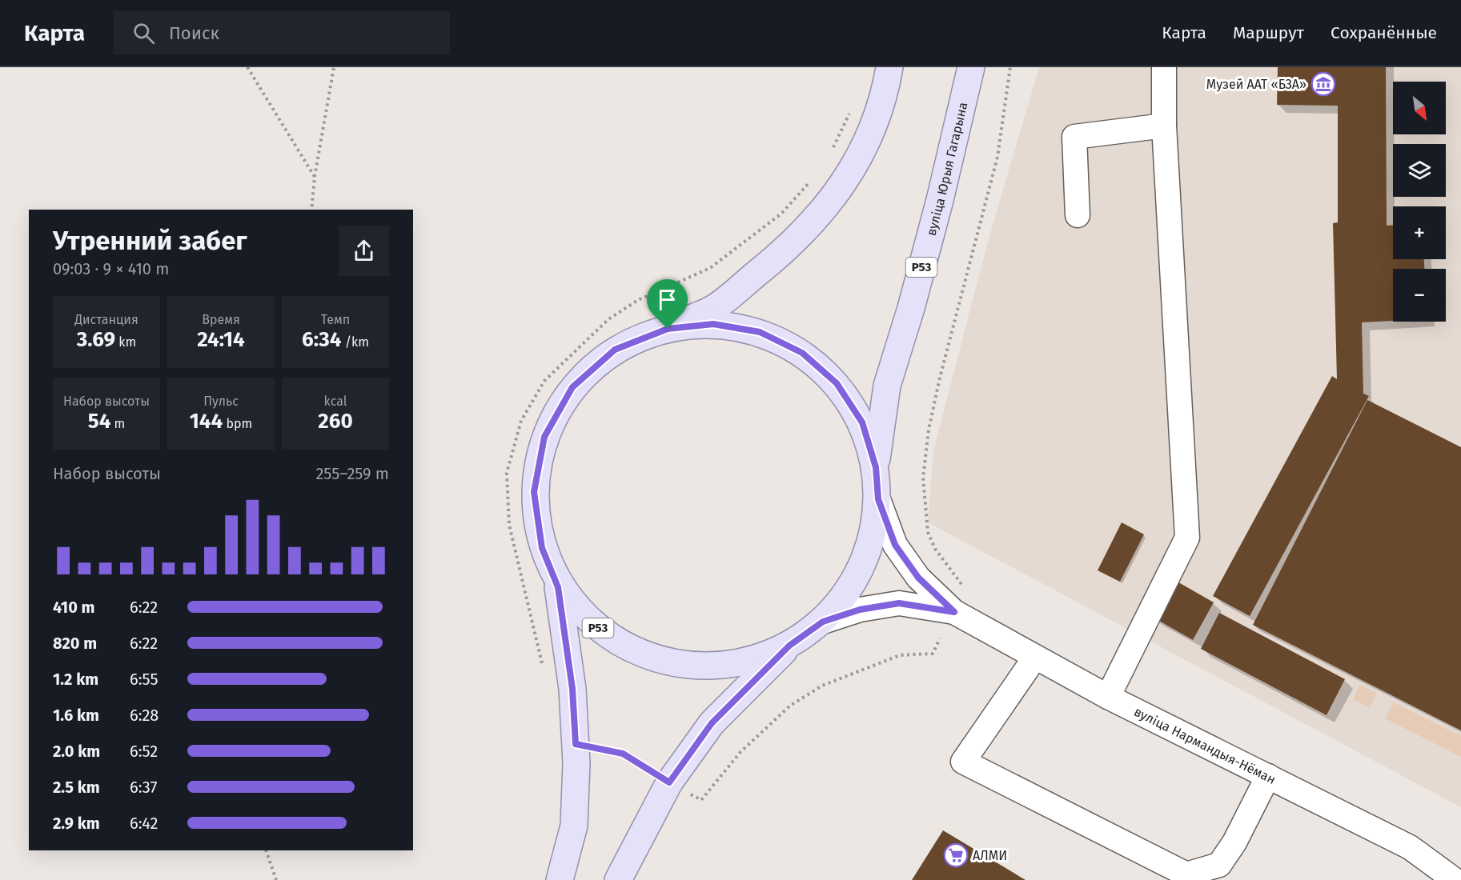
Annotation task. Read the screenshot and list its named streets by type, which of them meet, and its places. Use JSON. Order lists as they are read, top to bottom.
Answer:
{
  "streets": {
    "main road": ["вуліца Юрыя Гагарына", "Р53"],
    "street": ["вуліца Нармандыя-Нёман"]
  },
  "crossings": [
    ["вуліца Юрыя Гагарына", "Р53"]
  ],
  "places": {
    "museum": ["Музей ААТ «БЗА»"],
    "supermarket": ["АЛМИ"]
  },
  "north": "bottom right",
  "page": {
    "header": "Карта",
    "search": "Поиск",
    "nav": ["Карта", "Маршрут", "Сохранённые"],
    "map_buttons": ["+", "−"],
    "heading": ["Утренний забег", "09:03 · 9 × 410 m"],
    "stats": [
      ["Дистанция", "3.69 km"],
      ["Время", "24:14"],
      ["Темп", "6:34 /km"],
      ["Набор высоты", "54 m"],
      ["Пульс", "144 bpm"],
      ["kcal", "260"]
    ],
    "chart": ["Набор высоты", "255–259 m"],
    "list": [
      {
        "name": "410 m",
        "note": "6:22"
      },
      {
        "name": "820 m",
        "note": "6:22"
      },
      {
        "name": "1.2 km",
        "note": "6:55"
      },
      {
        "name": "1.6 km",
        "note": "6:28"
      },
      {
        "name": "2.0 km",
        "note": "6:52"
      },
      {
        "name": "2.5 km",
        "note": "6:37"
      },
      {
        "name": "2.9 km",
        "note": "6:42"
      }
    ]
  }
}
